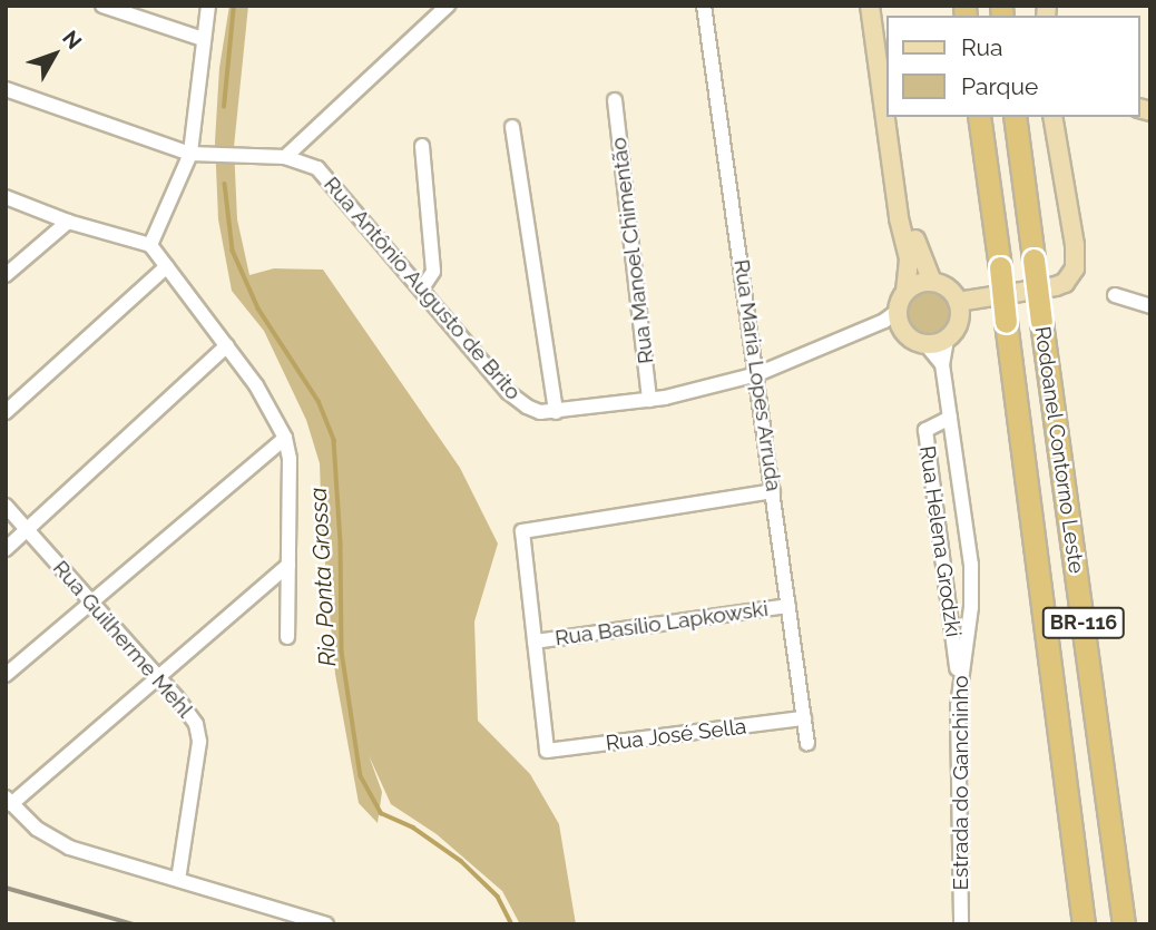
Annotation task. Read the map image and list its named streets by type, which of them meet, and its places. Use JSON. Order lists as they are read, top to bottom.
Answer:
{
  "streets": {
    "highway": ["Rodoanel Contorno Leste", "BR-116"],
    "street": [
      "Rua Manoel Chimentão",
      "Rua Antônio Augusto de Brito",
      "Rua Maria Lopes Arruda",
      "Rua Helena Grodzki",
      "Rua Basílio Lapkowski",
      "Rua Guilherme Mehl",
      "Rua José Sella",
      "Estrada do Ganchinho"
    ]
  },
  "crossings": [
    ["Rua Manoel Chimentão", "Rua Antônio Augusto de Brito"],
    ["Rua Antônio Augusto de Brito", "Rua Maria Lopes Arruda"],
    ["Rua Antônio Augusto de Brito", "Estrada do Ganchinho"],
    ["Rua Maria Lopes Arruda", "Rua Basílio Lapkowski"],
    ["Rua Maria Lopes Arruda", "Rua José Sella"],
    ["Rua Helena Grodzki", "Estrada do Ganchinho"],
    ["Rua Basílio Lapkowski", "Rua José Sella"]
  ],
  "water": ["Rio Ponta Grossa"],
  "legend": ["Rua", "Parque"],
  "north": "top right"
}
